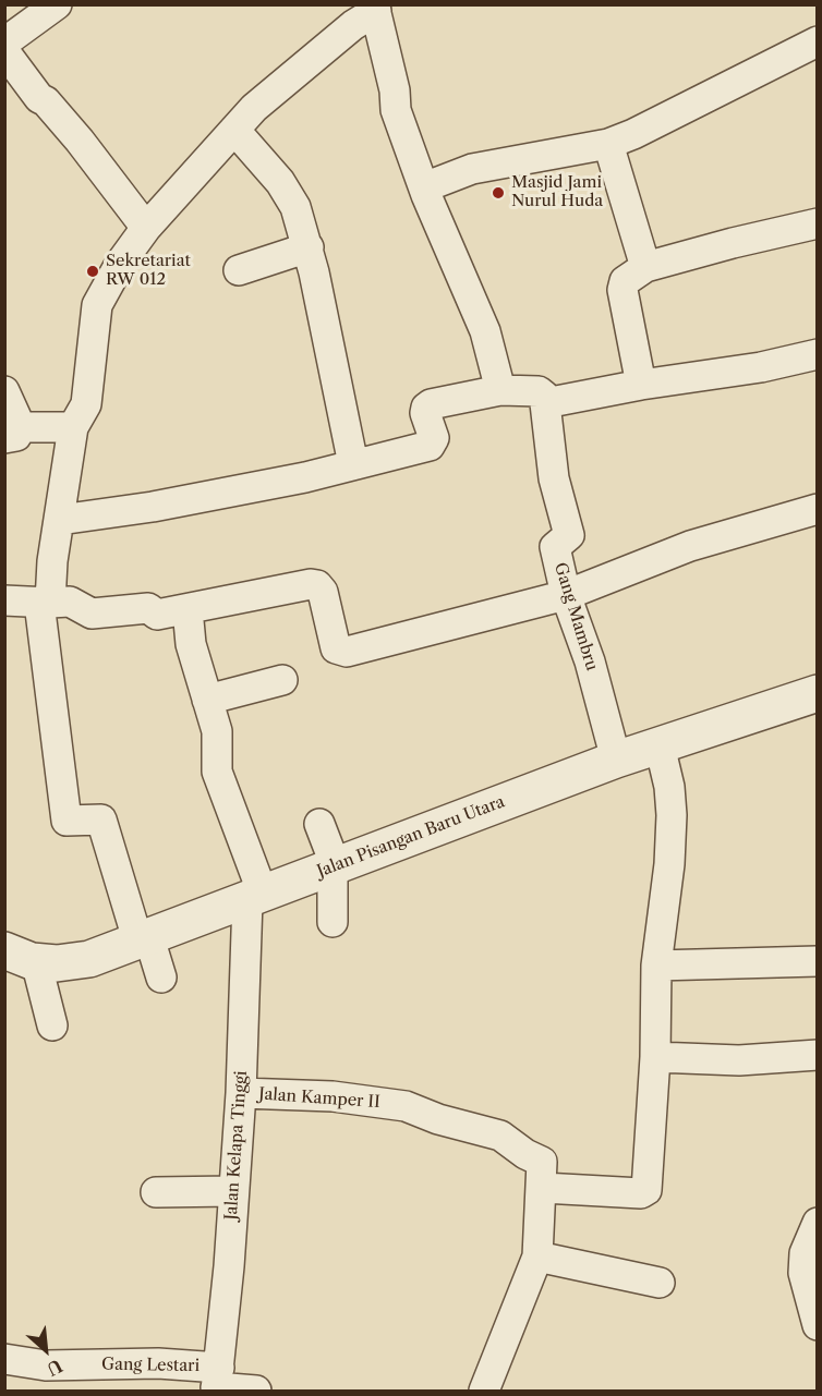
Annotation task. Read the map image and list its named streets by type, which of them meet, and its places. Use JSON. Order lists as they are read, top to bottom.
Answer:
{
  "streets": {
    "street": [
      "Gang Mambru",
      "Jalan Pisangan Baru Utara",
      "Jalan Kamper II",
      "Jalan Kelapa Tinggi",
      "Gang Lestari"
    ]
  },
  "crossings": [
    ["Gang Mambru", "Jalan Pisangan Baru Utara"],
    ["Jalan Pisangan Baru Utara", "Jalan Kelapa Tinggi"],
    ["Jalan Kamper II", "Jalan Kelapa Tinggi"],
    ["Jalan Kelapa Tinggi", "Gang Lestari"]
  ],
  "places": ["Masjid Jami Nurul Huda", "Sekretariat RW 012"],
  "north": "bottom right"
}
